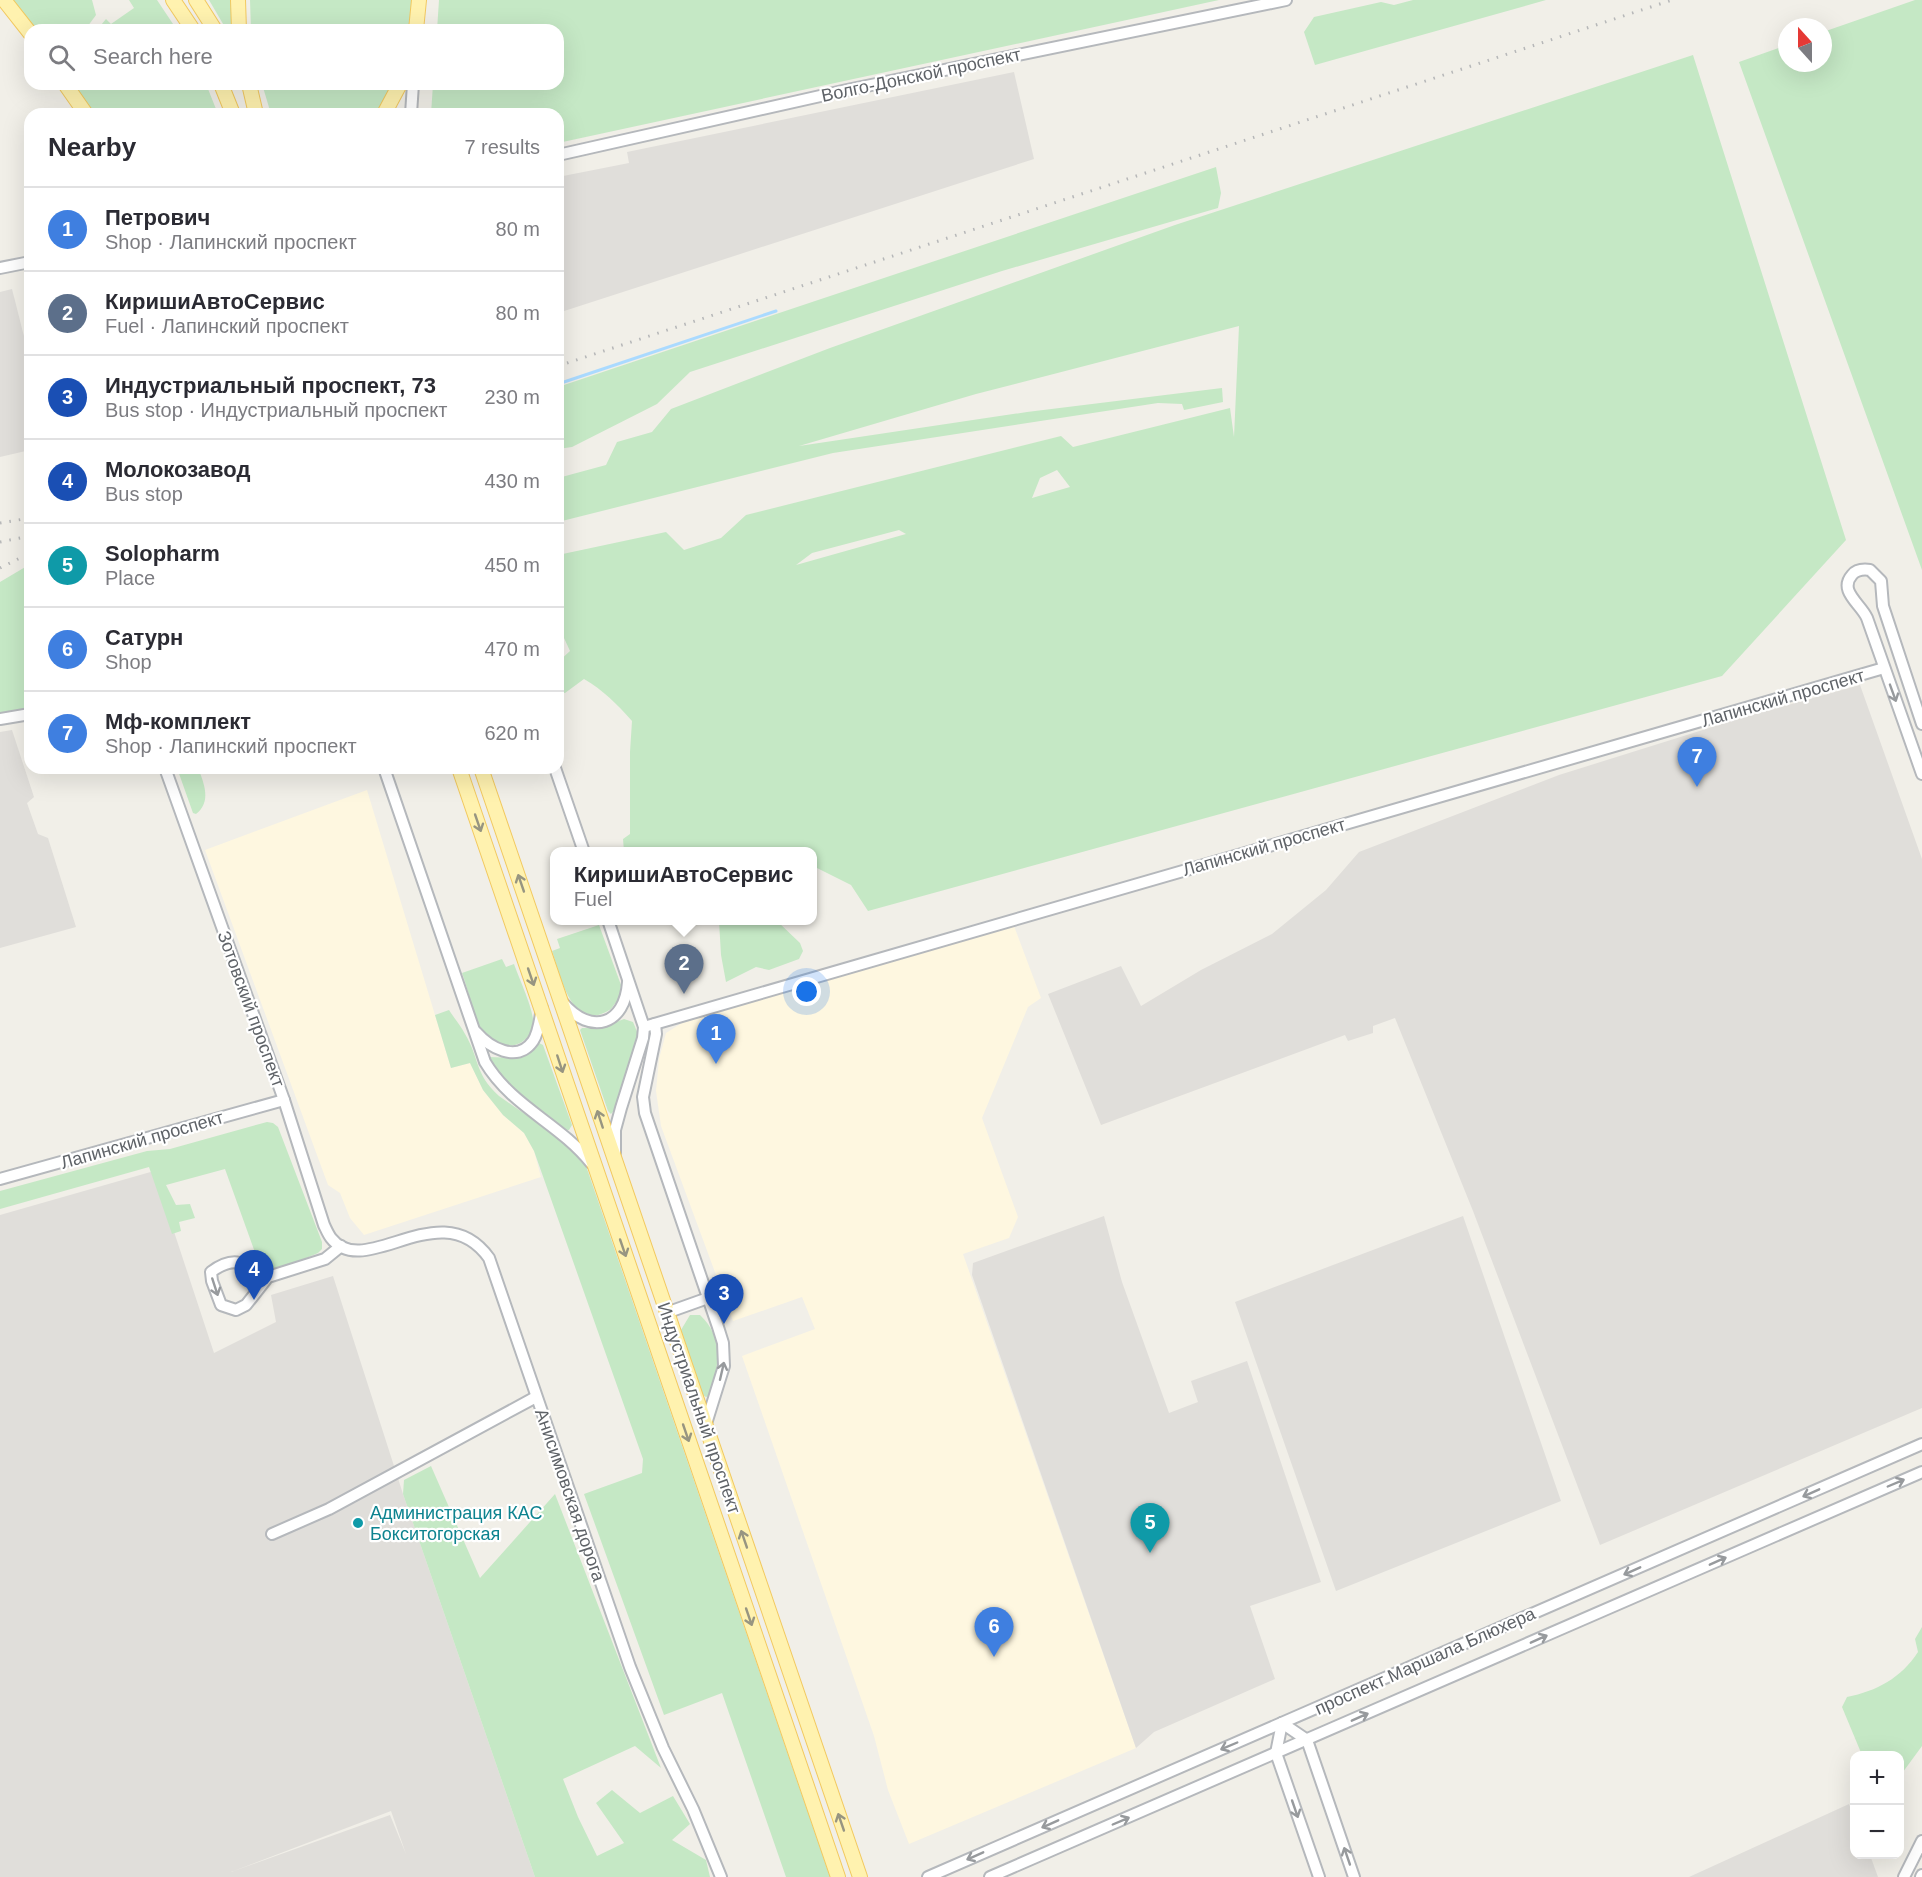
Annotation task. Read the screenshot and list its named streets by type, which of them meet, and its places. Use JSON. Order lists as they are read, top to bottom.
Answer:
{
  "streets": {
    "main road": ["Индустриальный проспект"],
    "street": [
      "Волго-Донской проспект",
      "Лапинский проспект",
      "Зотовский проспект",
      "Анисимовская дорога",
      "проспект Маршала Блюхера"
    ]
  },
  "crossings": [
    ["Лапинский проспект", "Зотовский проспект"],
    ["Зотовский проспект", "Анисимовская дорога"]
  ],
  "places": ["Администрация КАС Бокситогорская"],
  "north": "top",
  "page": {
    "search": "Search here",
    "heading": ["Nearby", "7 results"],
    "list": [
      {
        "mark": "1",
        "name": "Петрович",
        "note": "Shop · Лапинский проспект",
        "value": "80 m"
      },
      {
        "mark": "2",
        "name": "КиришиАвтоСервис",
        "note": "Fuel · Лапинский проспект",
        "value": "80 m"
      },
      {
        "mark": "3",
        "name": "Индустриальный проспект, 73",
        "note": "Bus stop · Индустриальный проспект",
        "value": "230 m"
      },
      {
        "mark": "4",
        "name": "Молокозавод",
        "note": "Bus stop",
        "value": "430 m"
      },
      {
        "mark": "5",
        "name": "Solopharm",
        "note": "Place",
        "value": "450 m"
      },
      {
        "mark": "6",
        "name": "Сатурн",
        "note": "Shop",
        "value": "470 m"
      },
      {
        "mark": "7",
        "name": "Мф-комплект",
        "note": "Shop · Лапинский проспект",
        "value": "620 m"
      }
    ],
    "pins": [
      "7",
      "2",
      "1",
      "4",
      "3",
      "5",
      "6"
    ],
    "popup": ["КиришиАвтоСервис", "Fuel"],
    "map_buttons": ["+", "−"]
  }
}
